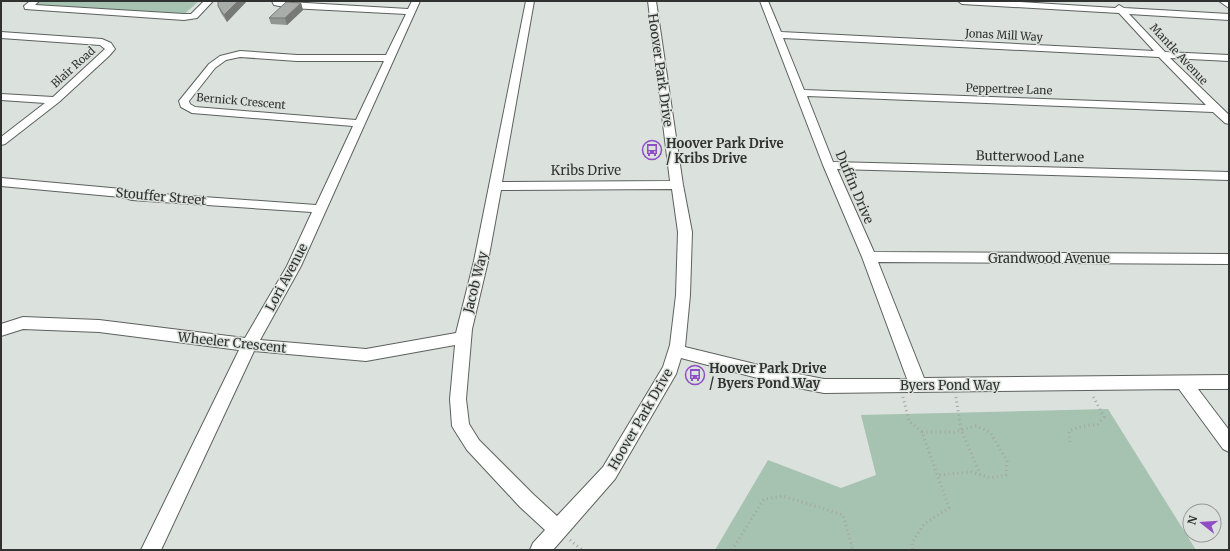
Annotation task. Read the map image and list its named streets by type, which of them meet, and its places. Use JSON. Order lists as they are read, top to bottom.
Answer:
{
  "streets": {
    "street": [
      "Jonas Mill Way",
      "Mantle Avenue",
      "Blair Road",
      "Hoover Park Drive",
      "Peppertree Lane",
      "Bernick Crescent",
      "Butterwood Lane",
      "Kribs Drive",
      "Duffin Drive",
      "Stouffer Street",
      "Grandwood Avenue",
      "Lori Avenue",
      "Jacob Way",
      "Wheeler Crescent",
      "Byers Pond Way"
    ]
  },
  "crossings": [
    ["Jonas Mill Way", "Mantle Avenue"],
    ["Jonas Mill Way", "Duffin Drive"],
    ["Mantle Avenue", "Peppertree Lane"],
    ["Hoover Park Drive", "Kribs Drive"],
    ["Hoover Park Drive", "Jacob Way"],
    ["Hoover Park Drive", "Byers Pond Way"],
    ["Peppertree Lane", "Duffin Drive"],
    ["Bernick Crescent", "Lori Avenue"],
    ["Butterwood Lane", "Duffin Drive"],
    ["Kribs Drive", "Jacob Way"],
    ["Duffin Drive", "Grandwood Avenue"],
    ["Duffin Drive", "Byers Pond Way"],
    ["Stouffer Street", "Lori Avenue"],
    ["Lori Avenue", "Wheeler Crescent"],
    ["Jacob Way", "Wheeler Crescent"]
  ],
  "places": {
    "bus stop": ["Hoover Park Drive / Kribs Drive", "Hoover Park Drive / Byers Pond Way"]
  },
  "north": "left"
}
